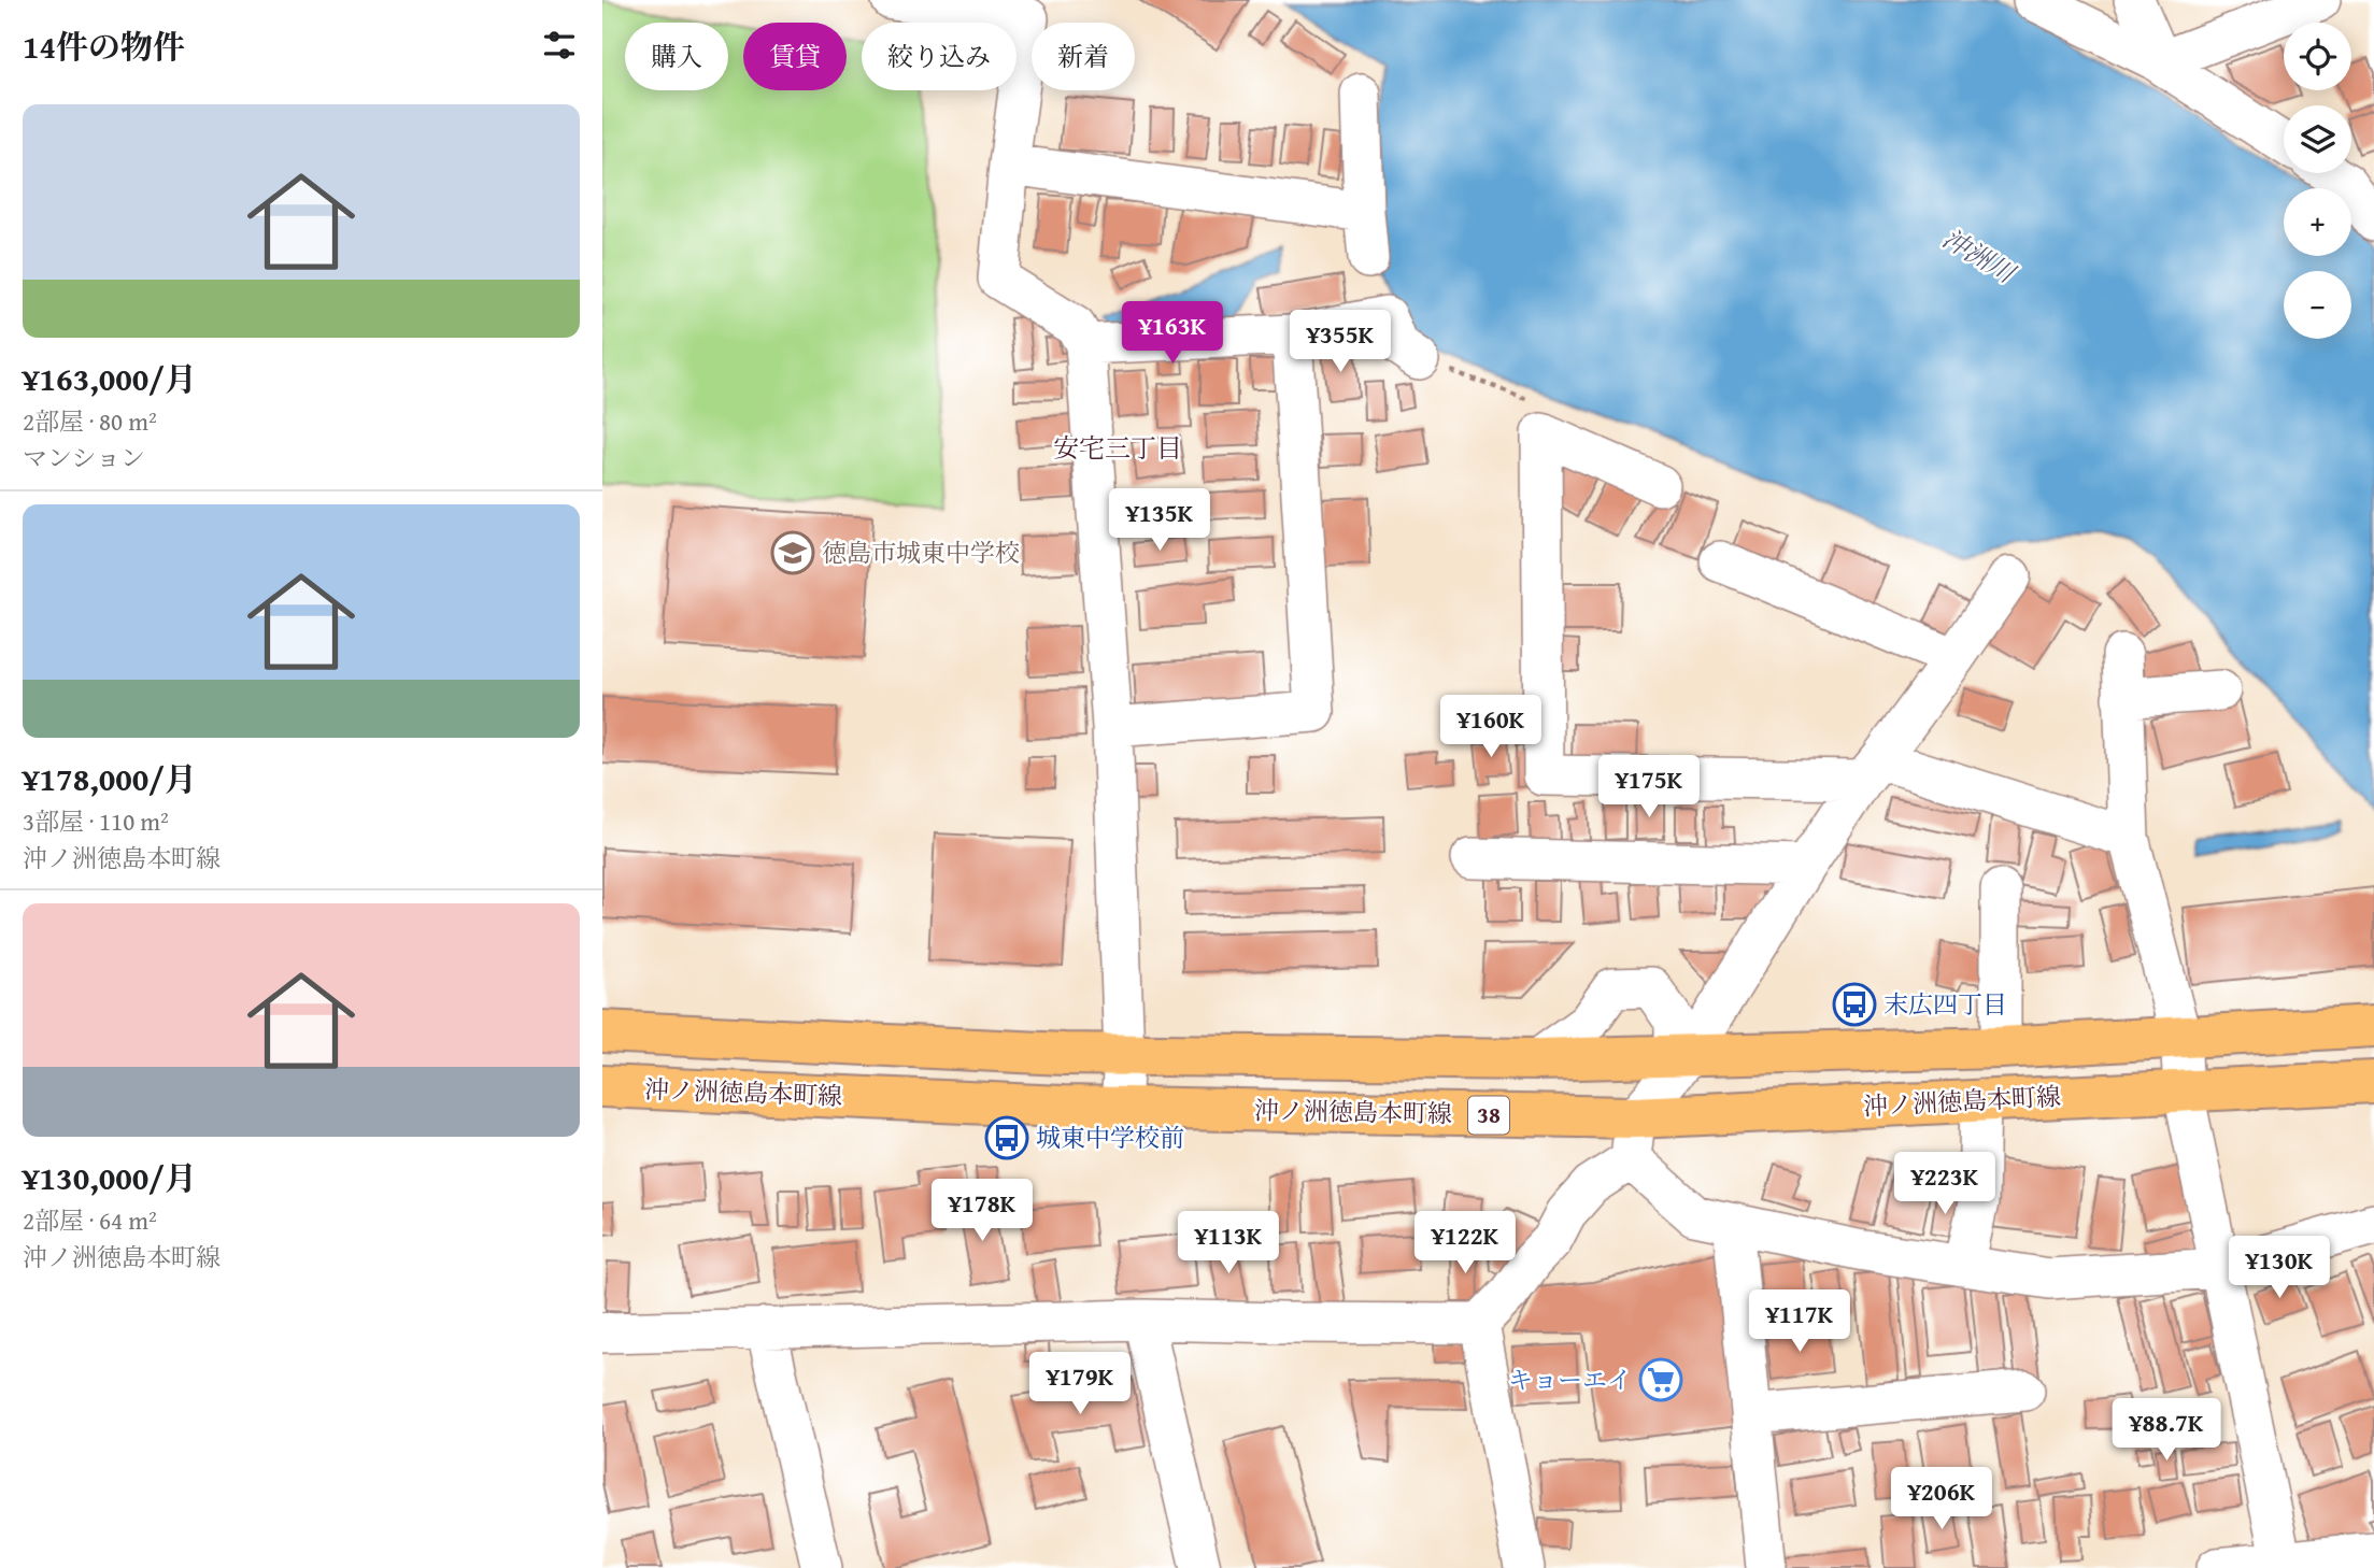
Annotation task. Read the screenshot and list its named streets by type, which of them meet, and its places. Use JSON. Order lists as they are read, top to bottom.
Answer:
{
  "streets": {
    "main road": ["沖ノ洲徳島本町線", "38"]
  },
  "districts": ["安宅三丁目"],
  "water": ["沖洲川"],
  "places": {
    "school or university": ["徳島市城東中学校"],
    "bus stop": ["末広四丁目", "城東中学校前"],
    "supermarket": ["キョーエイ"]
  },
  "page": {
    "heading": "14件の物件",
    "map_buttons": ["+", "−"],
    "chip": [
      "購入",
      "賃貸",
      "絞り込み",
      "新着"
    ],
    "list": [
      {
        "name": "¥163,000/月",
        "note": "2部屋 · 80 m² · マンション"
      },
      {
        "name": "¥178,000/月",
        "note": "3部屋 · 110 m² · 沖ノ洲徳島本町線"
      },
      {
        "name": "¥130,000/月",
        "note": "2部屋 · 64 m² · 沖ノ洲徳島本町線"
      }
    ],
    "price": [
      "¥163K",
      "¥355K",
      "¥135K",
      "¥160K",
      "¥175K",
      "¥223K",
      "¥178K",
      "¥113K",
      "¥122K",
      "¥130K",
      "¥117K",
      "¥179K",
      "¥88.7K",
      "¥206K"
    ]
  }
}
